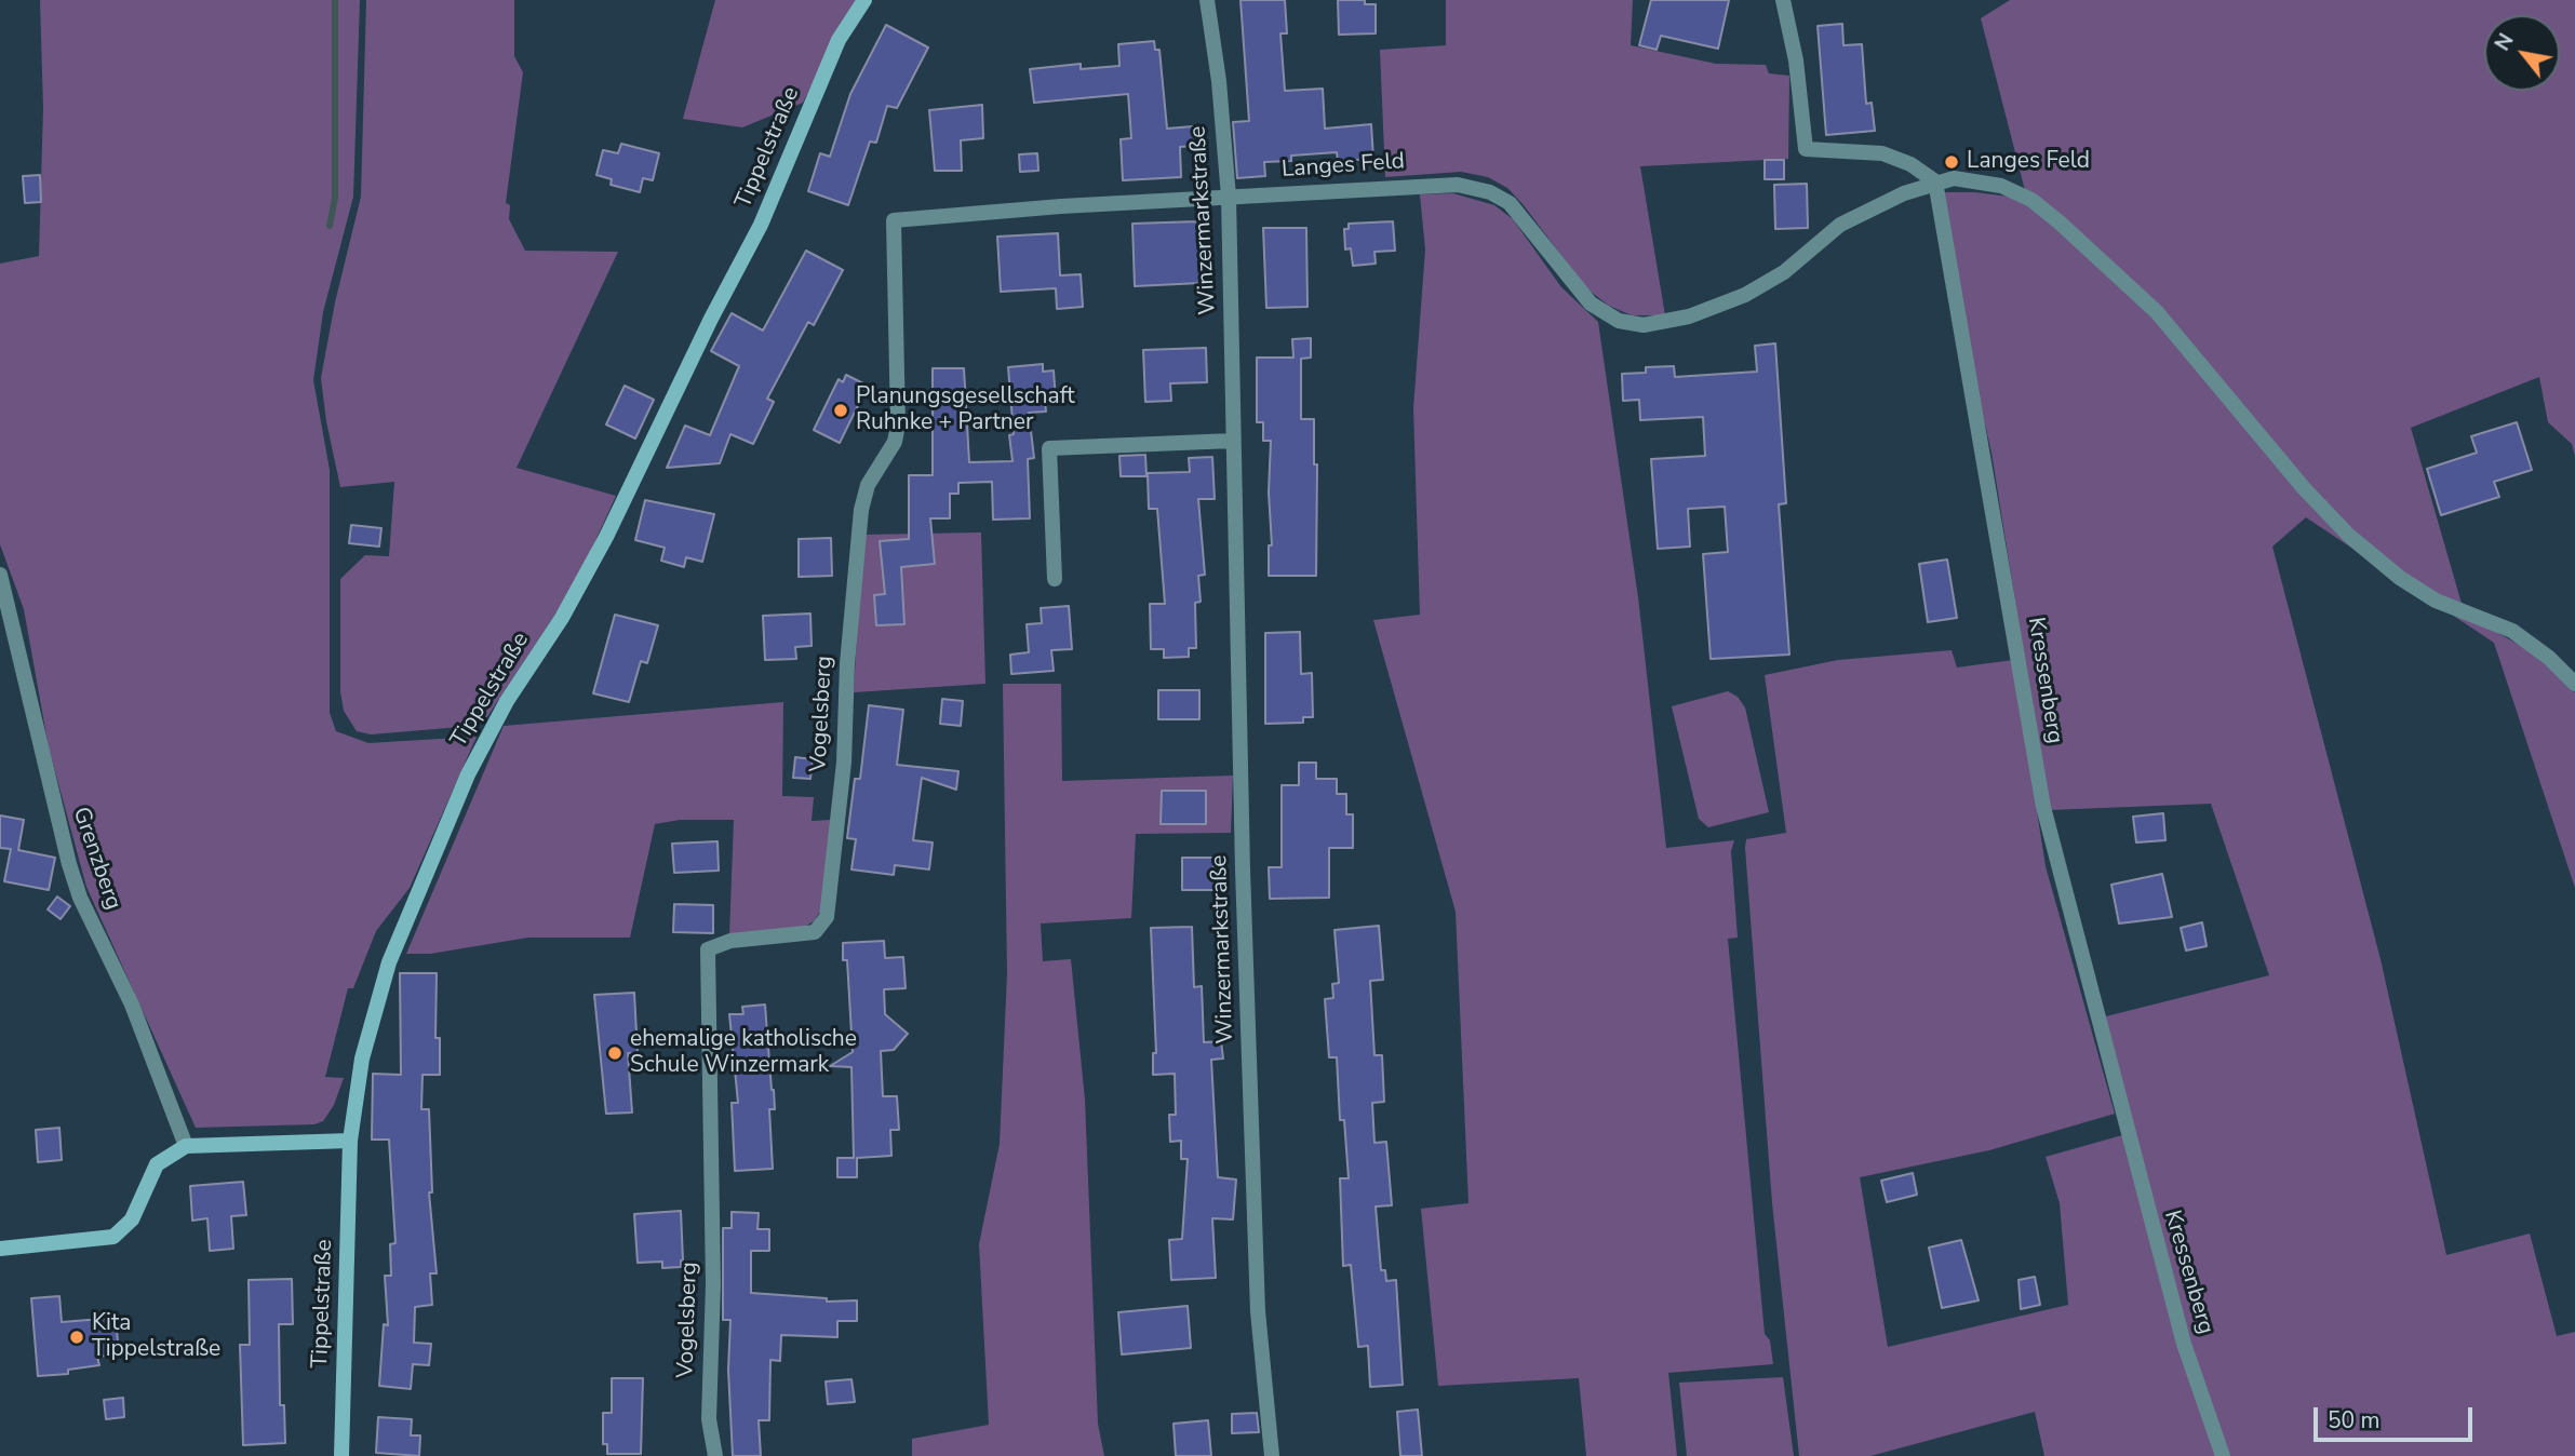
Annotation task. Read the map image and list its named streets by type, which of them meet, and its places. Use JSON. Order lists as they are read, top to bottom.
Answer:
{
  "streets": {
    "street": [
      "Tippelstraße",
      "Langes Feld",
      "Winzermarkstraße",
      "Kressenberg",
      "Vogelsberg",
      "Grenzberg"
    ]
  },
  "crossings": [
    ["Langes Feld", "Winzermarkstraße"],
    ["Langes Feld", "Kressenberg"],
    ["Langes Feld", "Vogelsberg"],
    ["Winzermarkstraße", "Vogelsberg"]
  ],
  "places": [
    "Langes Feld",
    "Planungsgesellschaft Ruhnke + Partner",
    "ehemalige katholische Schule Winzermark",
    "Kita Tippelstraße"
  ],
  "scale_bar": "50 m",
  "north": "top left"
}
